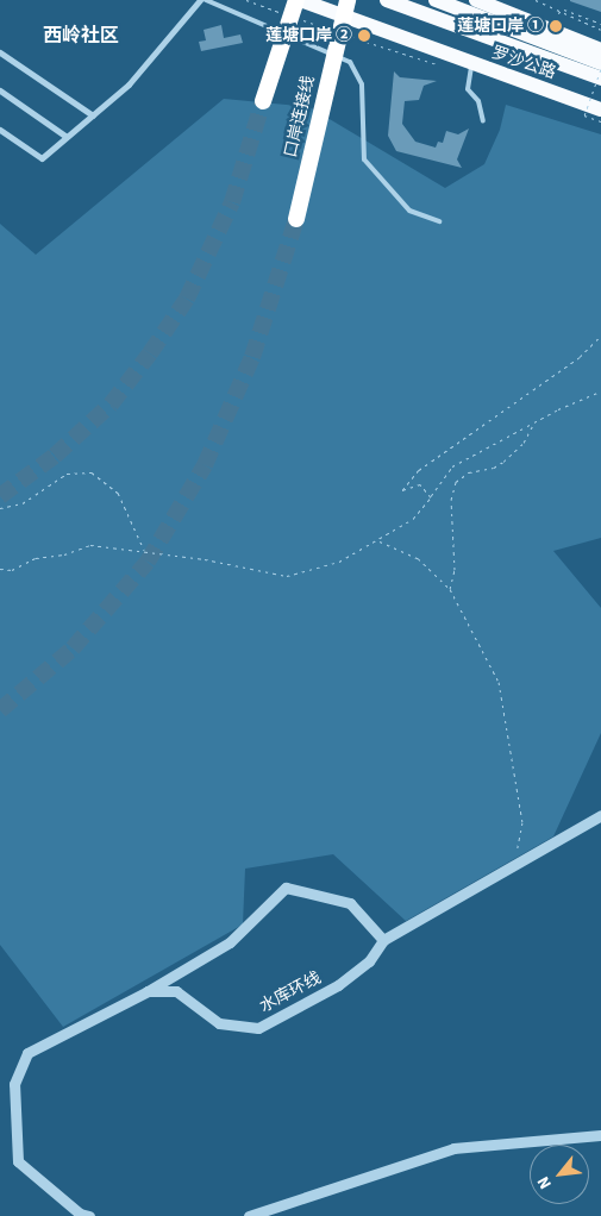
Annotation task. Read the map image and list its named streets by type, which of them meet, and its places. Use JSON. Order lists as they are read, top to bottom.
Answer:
{
  "streets": {
    "highway": ["罗沙公路", "口岸连接线"],
    "street": ["水库环线"]
  },
  "districts": ["西岭社区"],
  "places": ["莲塘口岸 ①", "莲塘口岸 ②"],
  "north": "bottom left"
}
